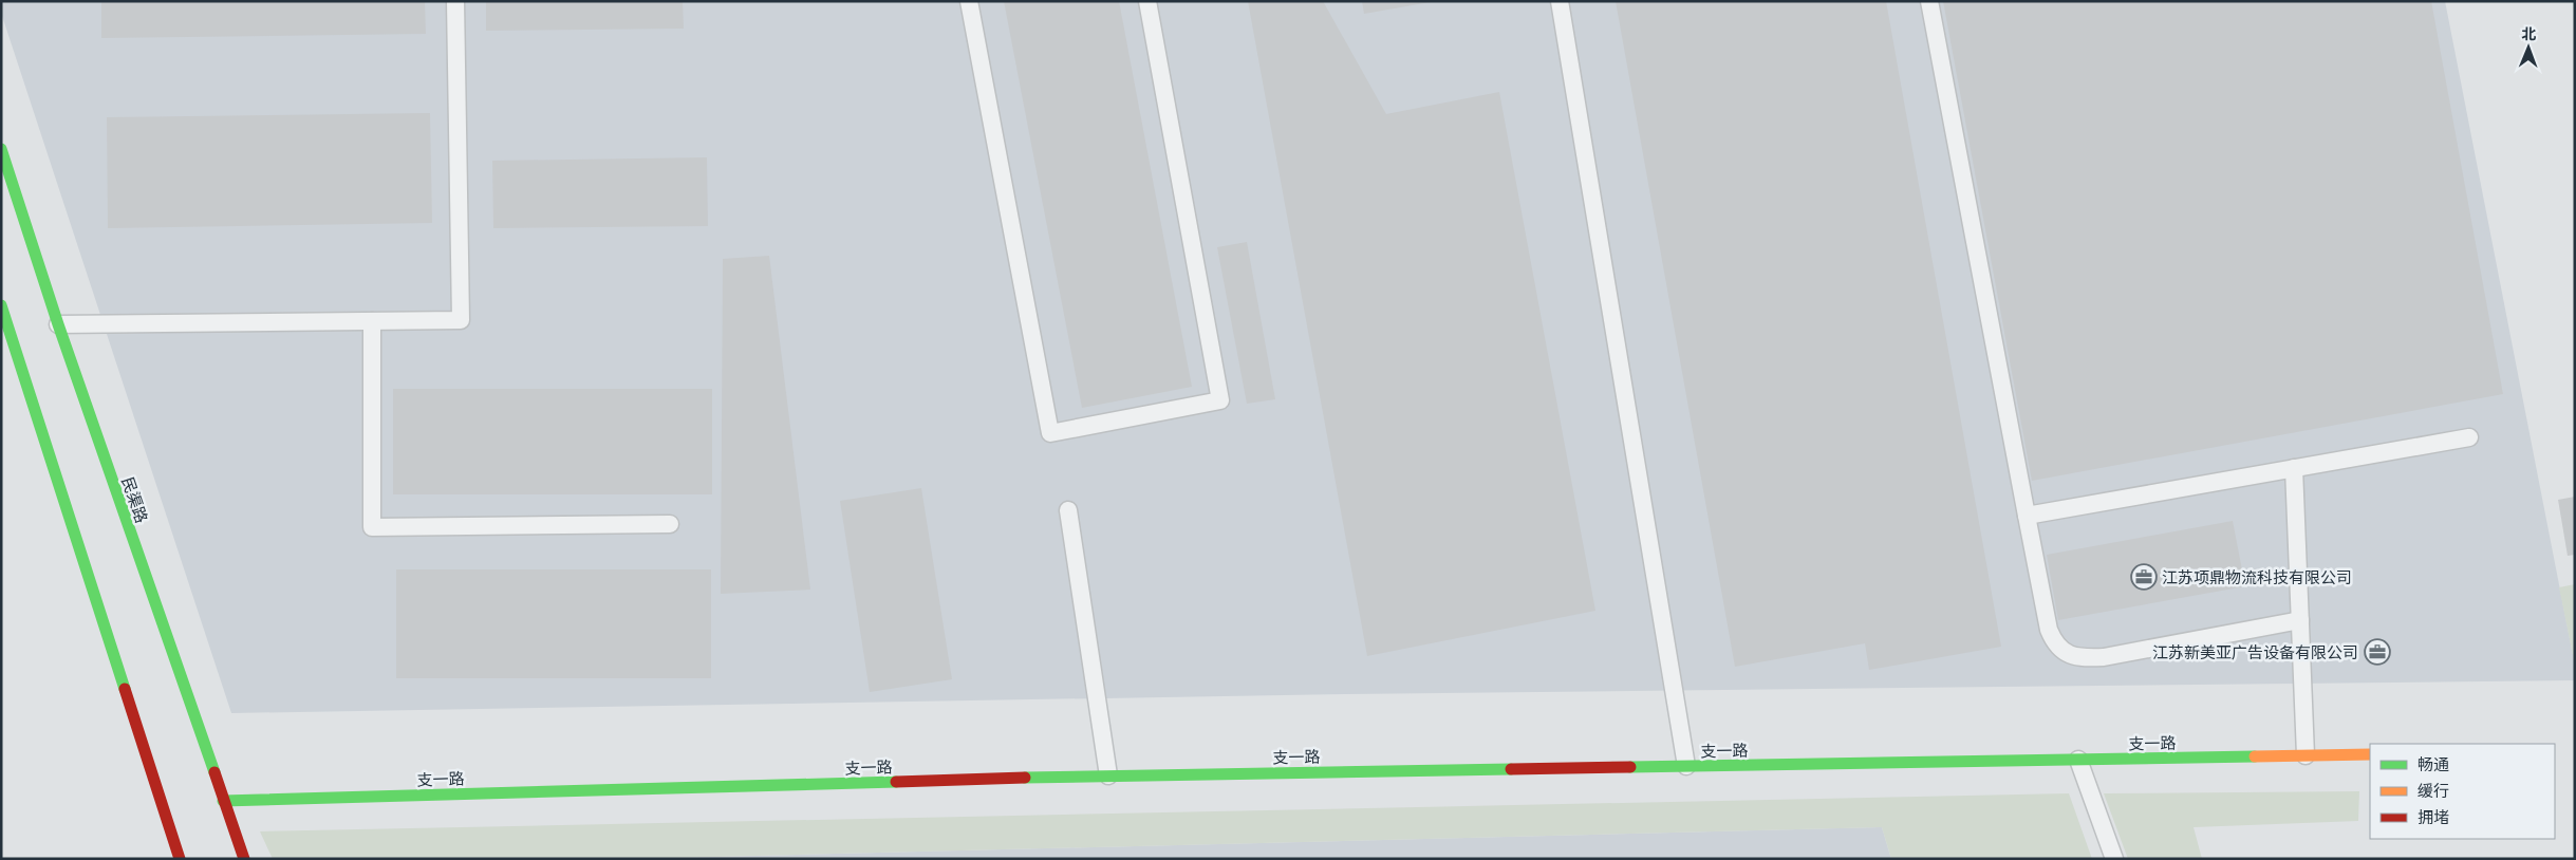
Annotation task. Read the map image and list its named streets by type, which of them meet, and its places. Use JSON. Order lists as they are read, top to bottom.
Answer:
{
  "streets": {
    "street": ["民渠路", "支一路"]
  },
  "crossings": [
    ["民渠路", "支一路"]
  ],
  "places": {
    "office": ["江苏项鼎物流科技有限公司", "江苏新美亚广告设备有限公司"]
  },
  "legend": ["畅通", "缓行", "拥堵"],
  "north": "top"
}
